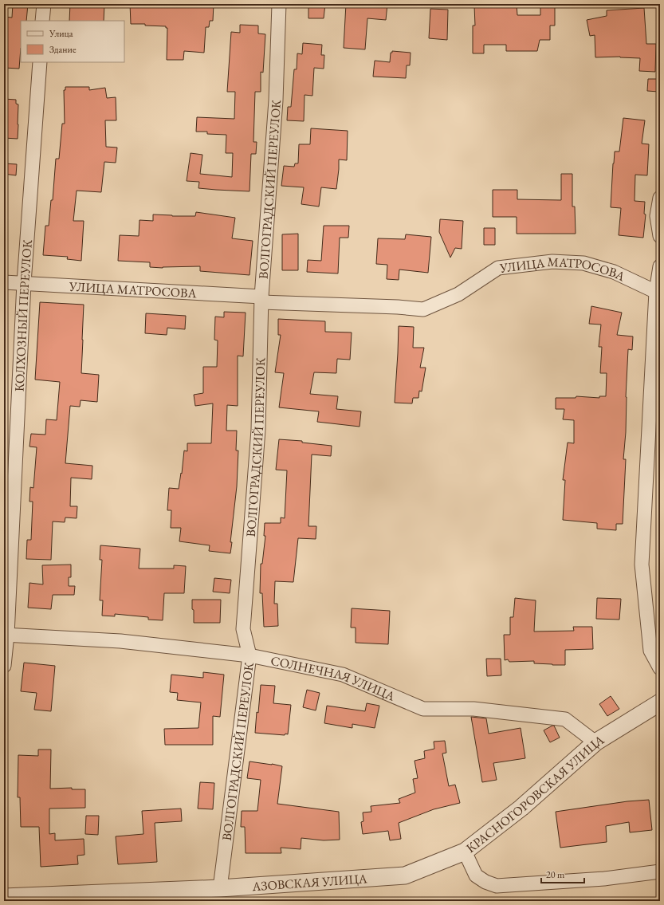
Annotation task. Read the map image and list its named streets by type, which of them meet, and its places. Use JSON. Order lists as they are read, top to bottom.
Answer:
{
  "streets": {
    "street": [
      "ВОЛГОГРАДСКИЙ ПЕРЕУЛОК",
      "УЛИЦА МАТРОСОВА",
      "КОЛХОЗНЫЙ ПЕРЕУЛОК",
      "СОЛНЕЧНАЯ УЛИЦА",
      "КРАСНОГОРОВСКАЯ УЛИЦА",
      "АЗОВСКАЯ УЛИЦА"
    ]
  },
  "crossings": [
    ["ВОЛГОГРАДСКИЙ ПЕРЕУЛОК", "УЛИЦА МАТРОСОВА"],
    ["ВОЛГОГРАДСКИЙ ПЕРЕУЛОК", "СОЛНЕЧНАЯ УЛИЦА"],
    ["ВОЛГОГРАДСКИЙ ПЕРЕУЛОК", "АЗОВСКАЯ УЛИЦА"],
    ["УЛИЦА МАТРОСОВА", "КОЛХОЗНЫЙ ПЕРЕУЛОК"],
    ["КОЛХОЗНЫЙ ПЕРЕУЛОК", "СОЛНЕЧНАЯ УЛИЦА"],
    ["СОЛНЕЧНАЯ УЛИЦА", "КРАСНОГОРОВСКАЯ УЛИЦА"],
    ["КРАСНОГОРОВСКАЯ УЛИЦА", "АЗОВСКАЯ УЛИЦА"]
  ],
  "legend": ["Улица", "Здание"],
  "scale_bar": "20 m"
}
